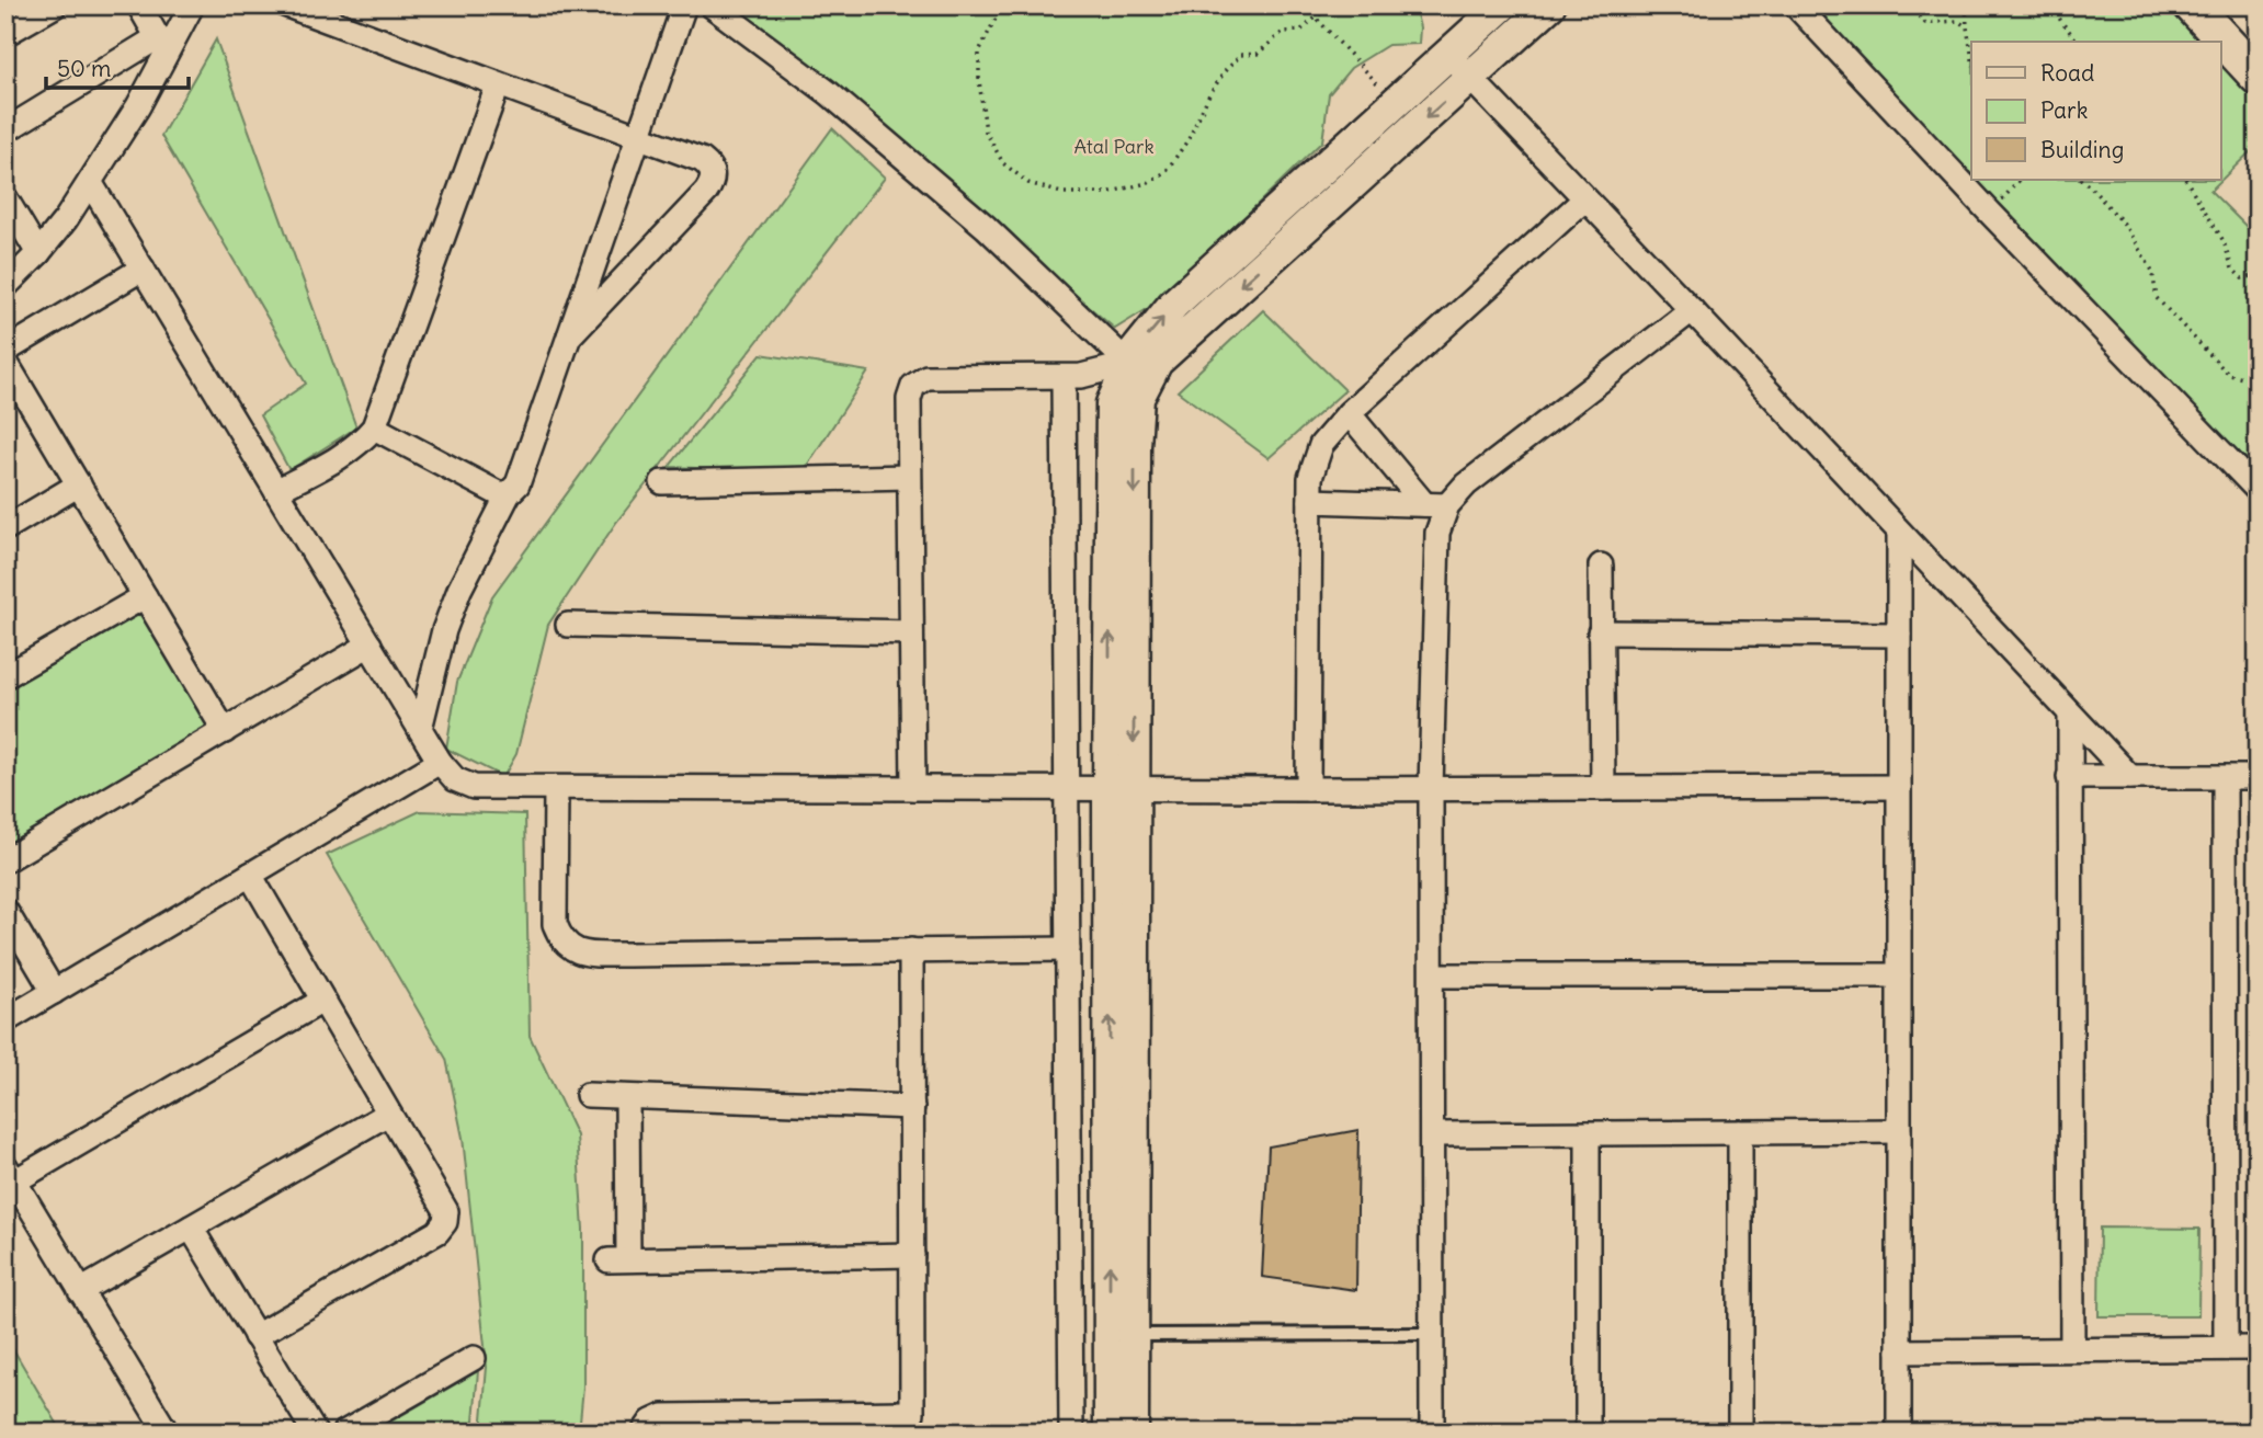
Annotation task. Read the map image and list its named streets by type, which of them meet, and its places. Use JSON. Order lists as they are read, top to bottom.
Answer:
{
  "parks": ["Atal Park"],
  "legend": ["Road", "Park", "Building"],
  "scale_bar": "50 m"
}
